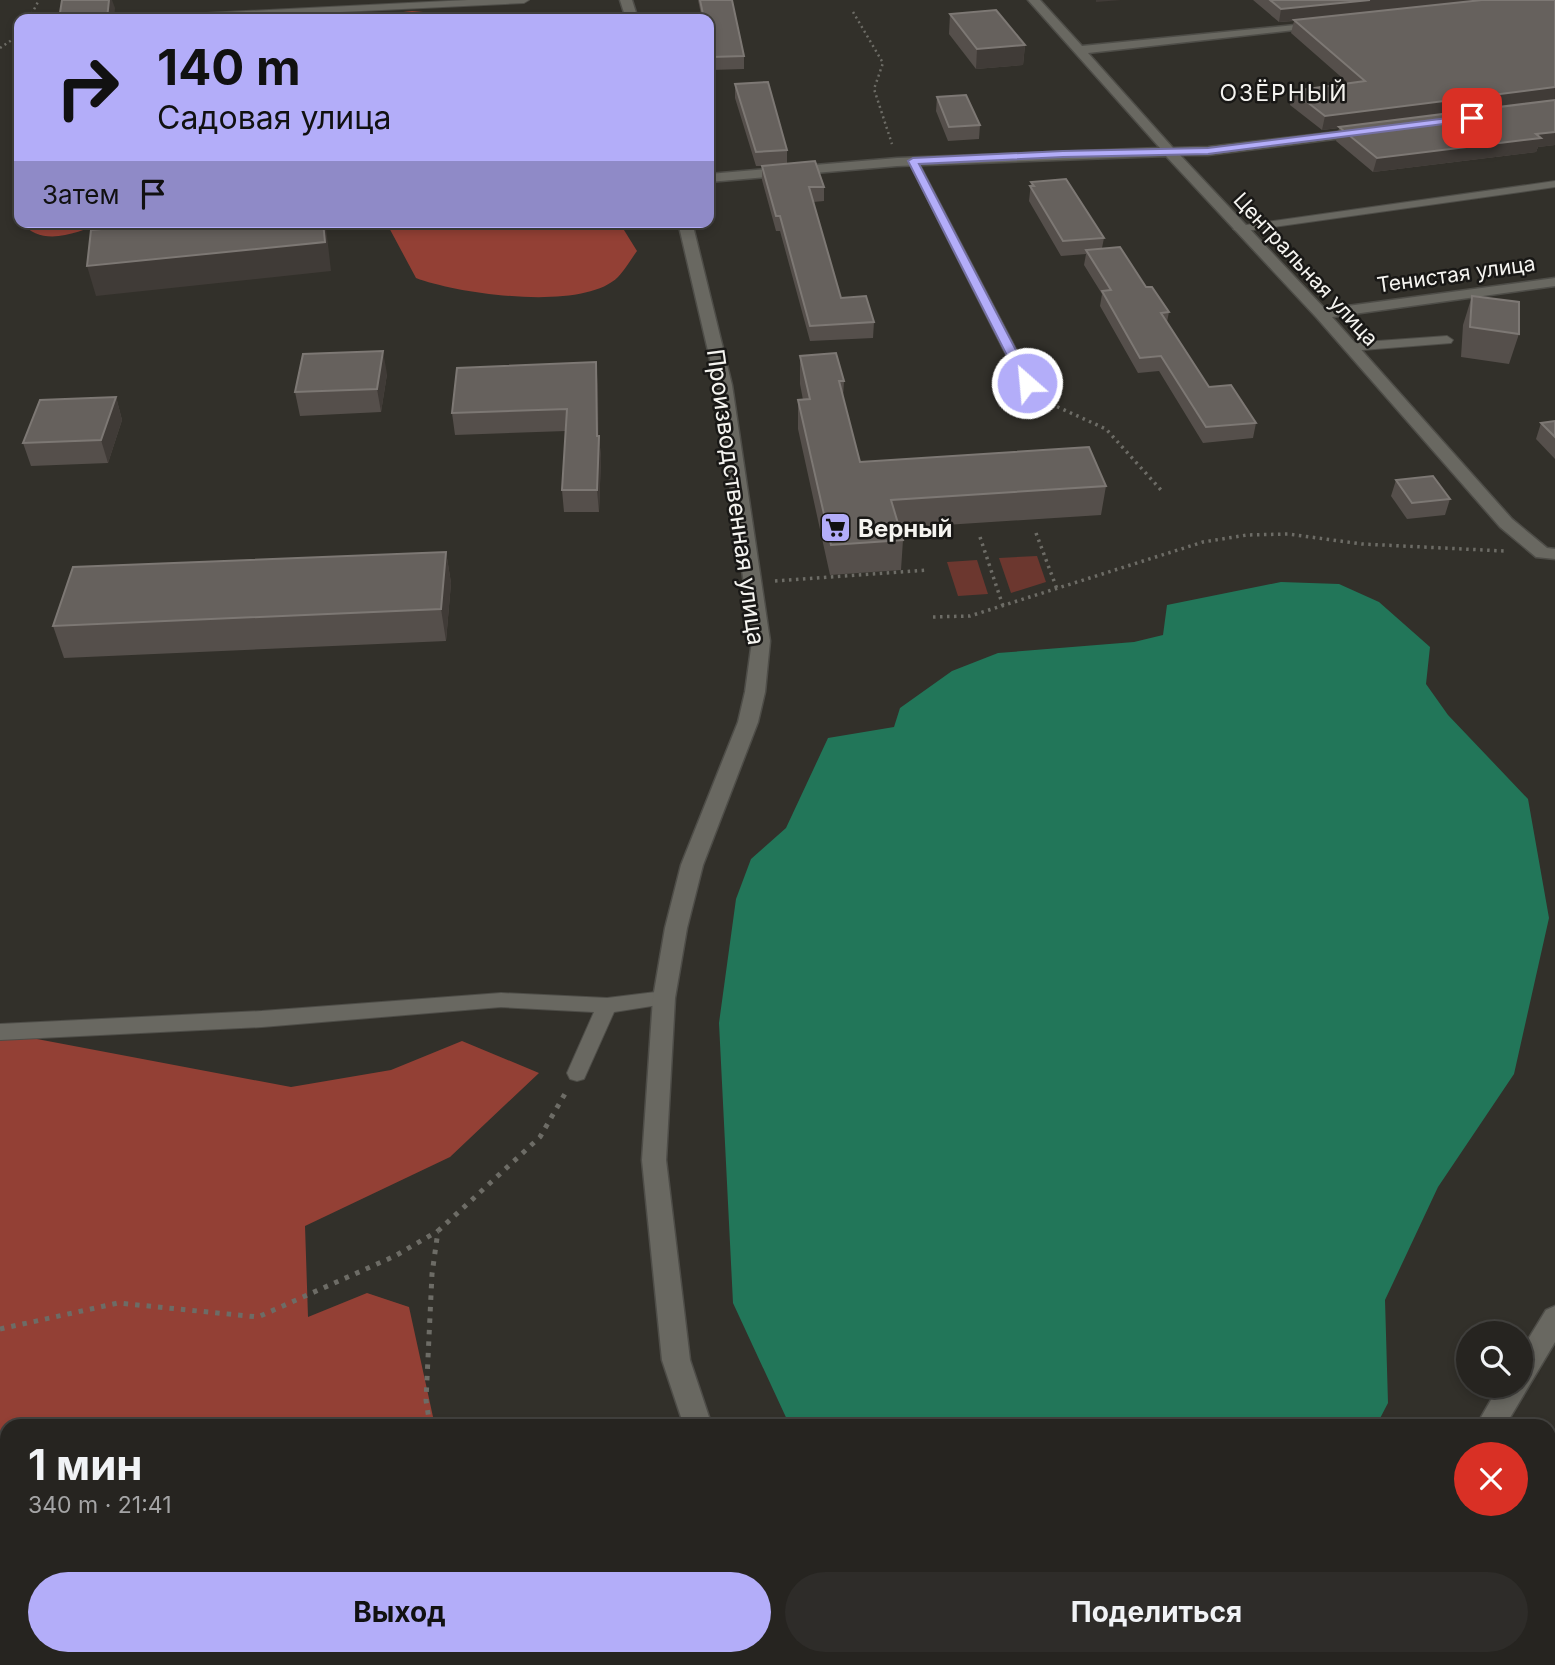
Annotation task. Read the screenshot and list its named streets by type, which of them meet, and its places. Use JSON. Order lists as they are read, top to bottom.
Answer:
{
  "streets": {
    "street": ["Центральная улица", "Тенистая улица", "Производственная улица"]
  },
  "crossings": [
    ["Центральная улица", "Тенистая улица"]
  ],
  "districts": ["ОЗЁРНЫЙ"],
  "places": {
    "supermarket": ["Верный"]
  },
  "page": {
    "turn": ["140 m", "Садовая улица"],
    "then": "Затем",
    "heading": ["1 мин", "340 m · 21:41"],
    "buttons": ["Выход", "Поделиться"]
  }
}
